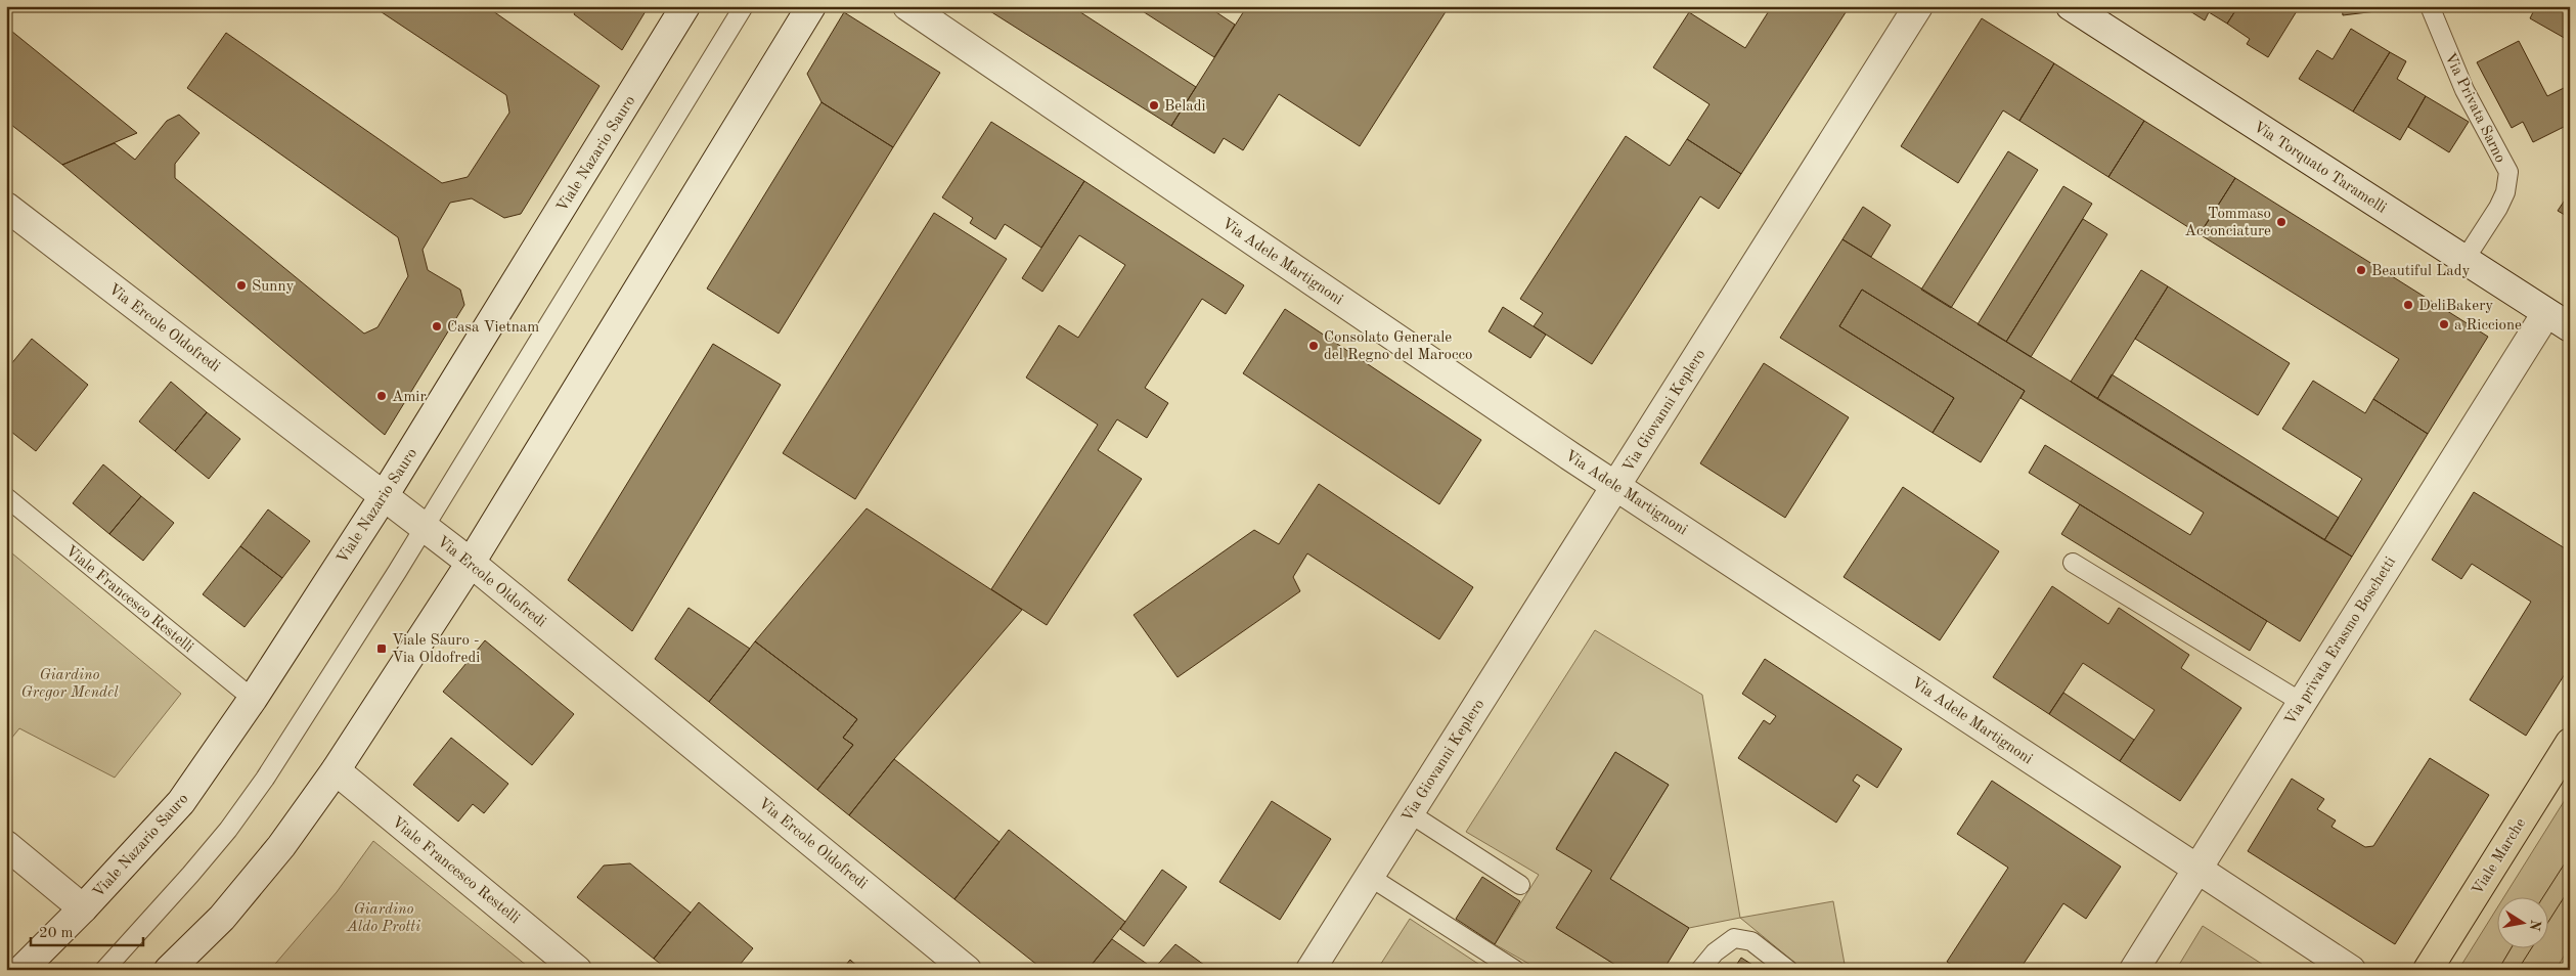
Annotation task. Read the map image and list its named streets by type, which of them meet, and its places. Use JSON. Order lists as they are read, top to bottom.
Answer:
{
  "streets": {
    "main road": ["Viale Marche"],
    "street": [
      "Viale Nazario Sauro",
      "Via Torquato Taramelli",
      "Via Adele Martignoni",
      "Via Ercole Oldofredi",
      "Via Giovanni Keplero",
      "Viale Francesco Restelli",
      "Via privata Erasmo Boschetti"
    ],
    "lane": ["Via Privata Sarno"]
  },
  "crossings": [
    ["Via Privata Sarno", "Via Torquato Taramelli"],
    ["Viale Nazario Sauro", "Via Ercole Oldofredi"],
    ["Viale Nazario Sauro", "Viale Francesco Restelli"],
    ["Via Torquato Taramelli", "Via privata Erasmo Boschetti"],
    ["Via Adele Martignoni", "Via Giovanni Keplero"],
    ["Via Adele Martignoni", "Via privata Erasmo Boschetti"]
  ],
  "parks": ["Giardino Gregor Mendel", "Giardino Aldo Protti"],
  "places": {
    "other": [
      "Beladi",
      "Tommaso Acconciature",
      "Beautiful Lady",
      "Sunny",
      "DeliBakery",
      "a Riccione",
      "Casa Vietnam",
      "Consolato Generale del Regno del Marocco",
      "Amir"
    ],
    "transit": ["Viale Sauro - Via Oldofredi"]
  },
  "scale_bar": "20 m",
  "north": "right"
}
